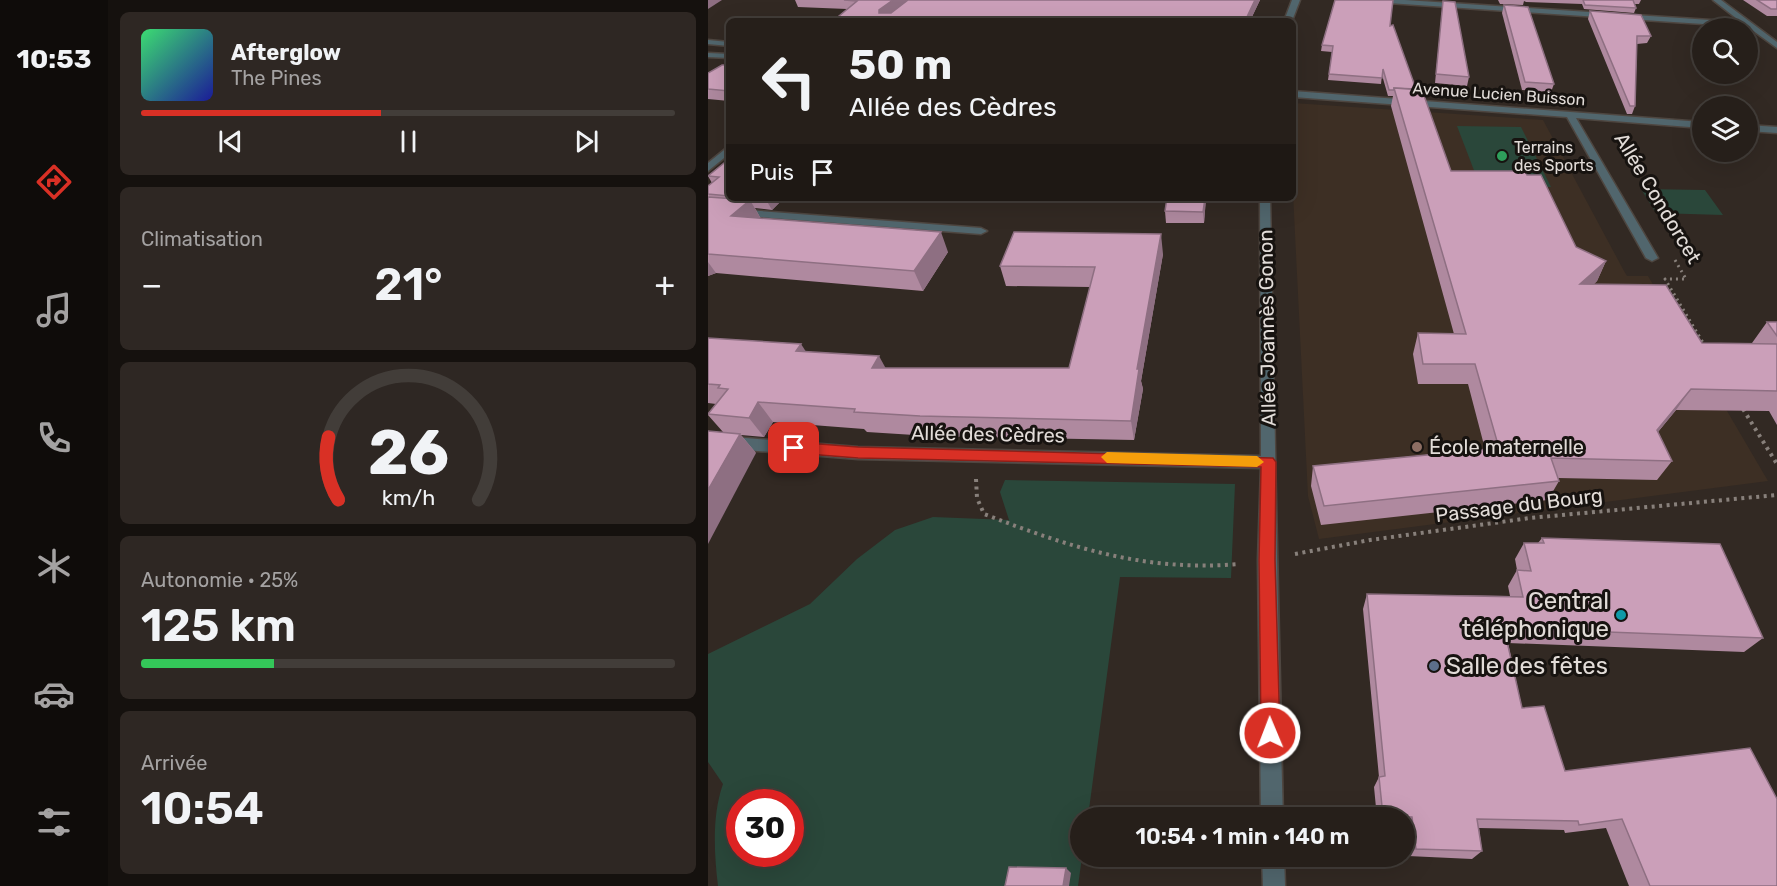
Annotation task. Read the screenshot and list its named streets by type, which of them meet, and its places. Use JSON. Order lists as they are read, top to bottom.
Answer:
{
  "streets": {
    "street": [
      "Avenue Lucien Buisson",
      "Allée Condorcet",
      "Allée Joannès Gonon",
      "Allée des Cèdres"
    ],
    "path": ["Passage du Bourg"]
  },
  "crossings": [
    ["Avenue Lucien Buisson", "Allée Condorcet"],
    ["Allée Joannès Gonon", "Allée des Cèdres"],
    ["Allée Joannès Gonon", "Passage du Bourg"],
    ["Allée des Cèdres", "Passage du Bourg"]
  ],
  "places": [
    "Terrains des Sports",
    "École maternelle",
    "Central téléphonique",
    "Salle des fêtes"
  ],
  "page": {
    "tabs": "10:53",
    "turn": ["50 m", "Allée des Cèdres"],
    "song": ["Afterglow", "The Pines"],
    "then": "Puis",
    "tile": [
      "Climatisation",
      ["Autonomie · 25%", "125 km"],
      ["Arrivée", "10:54"]
    ],
    "heat": ["−", "21°", "+"],
    "limit": "30",
    "trip": "10:54 · 1 min · 140 m",
    "gauge": ["26", "km/h"]
  }
}
